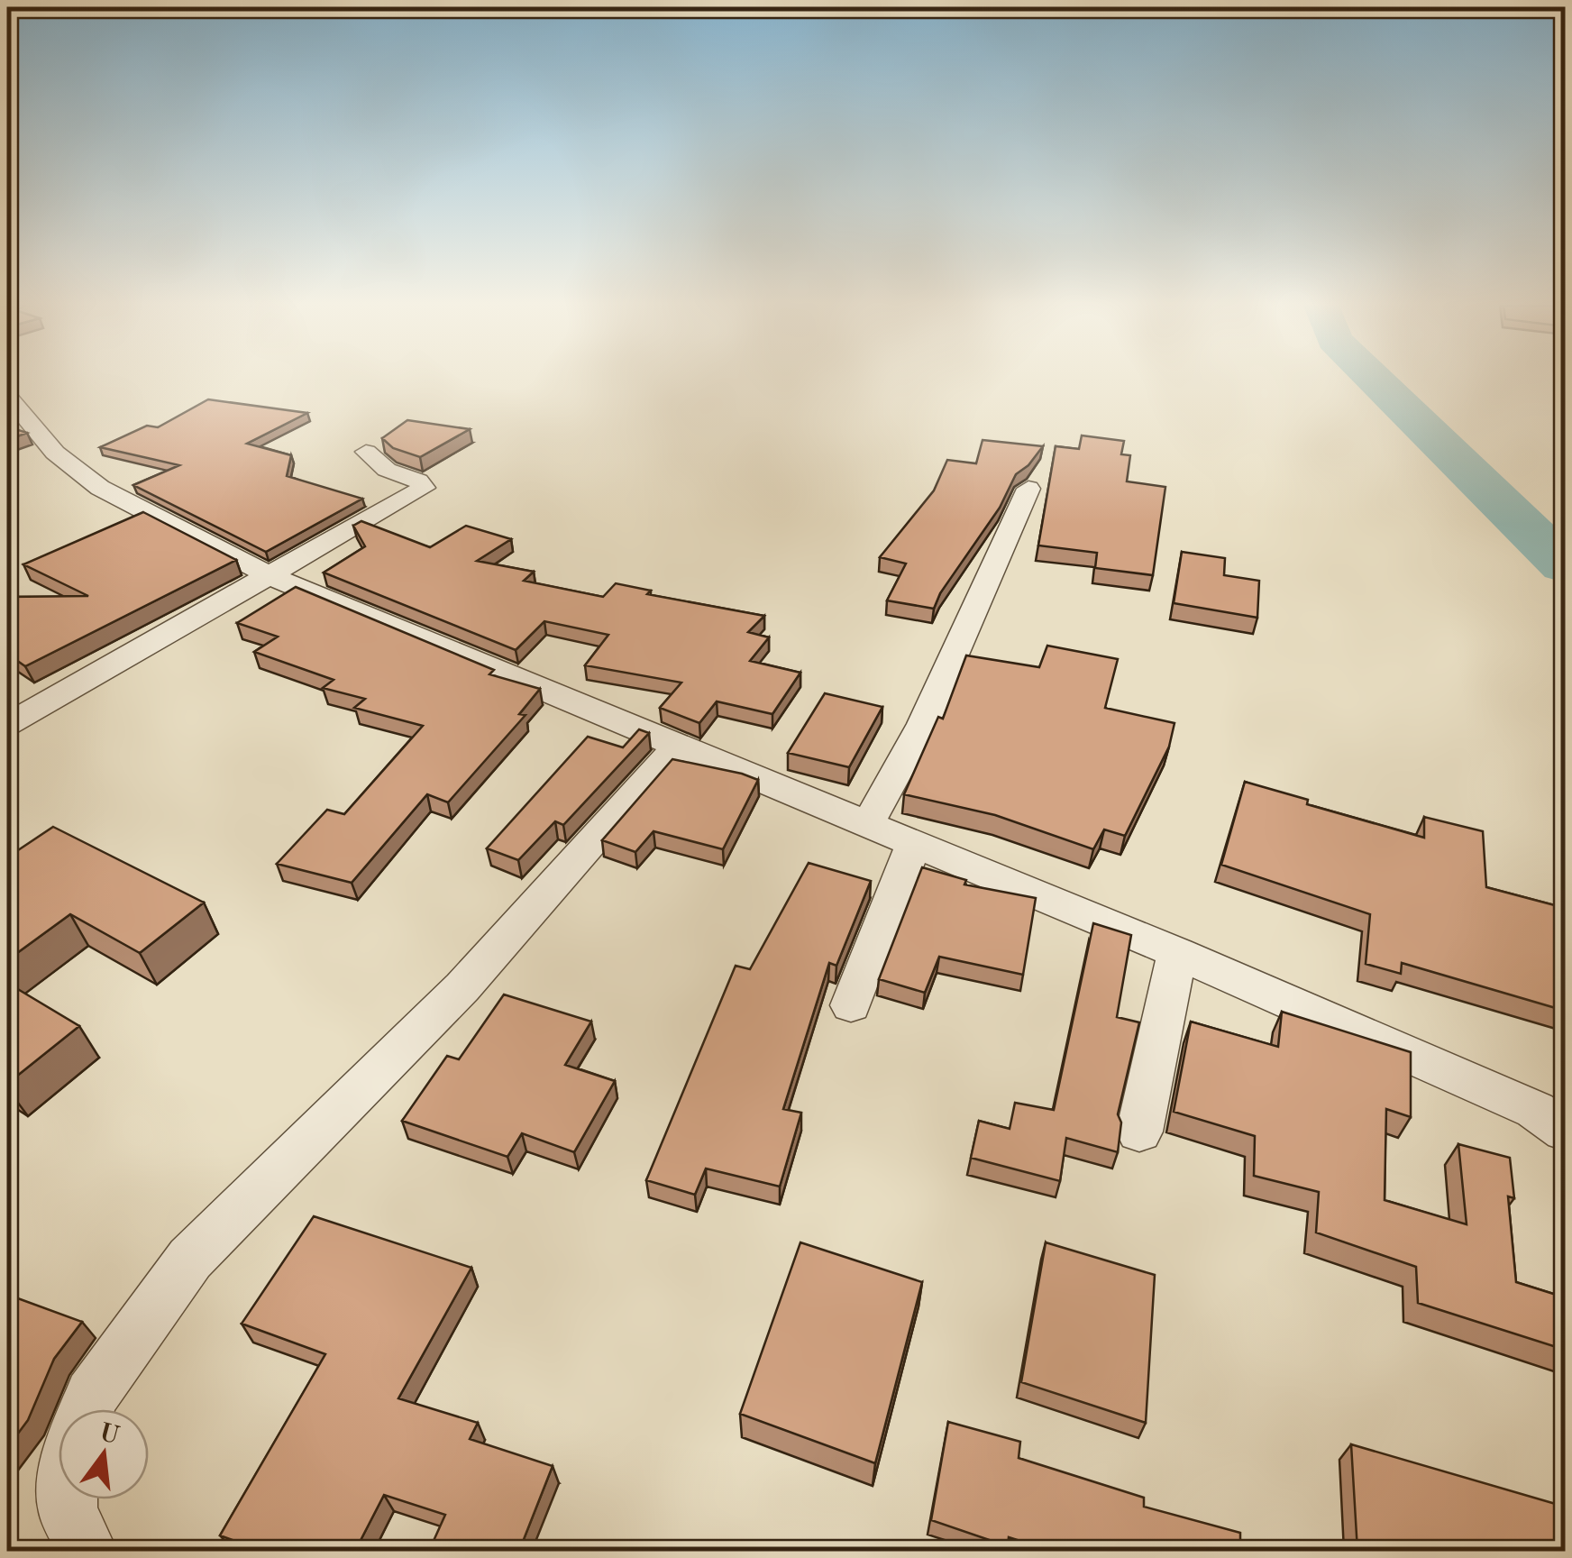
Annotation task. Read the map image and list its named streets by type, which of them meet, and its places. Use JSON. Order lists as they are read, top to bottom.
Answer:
{
  "north": "top"
}
